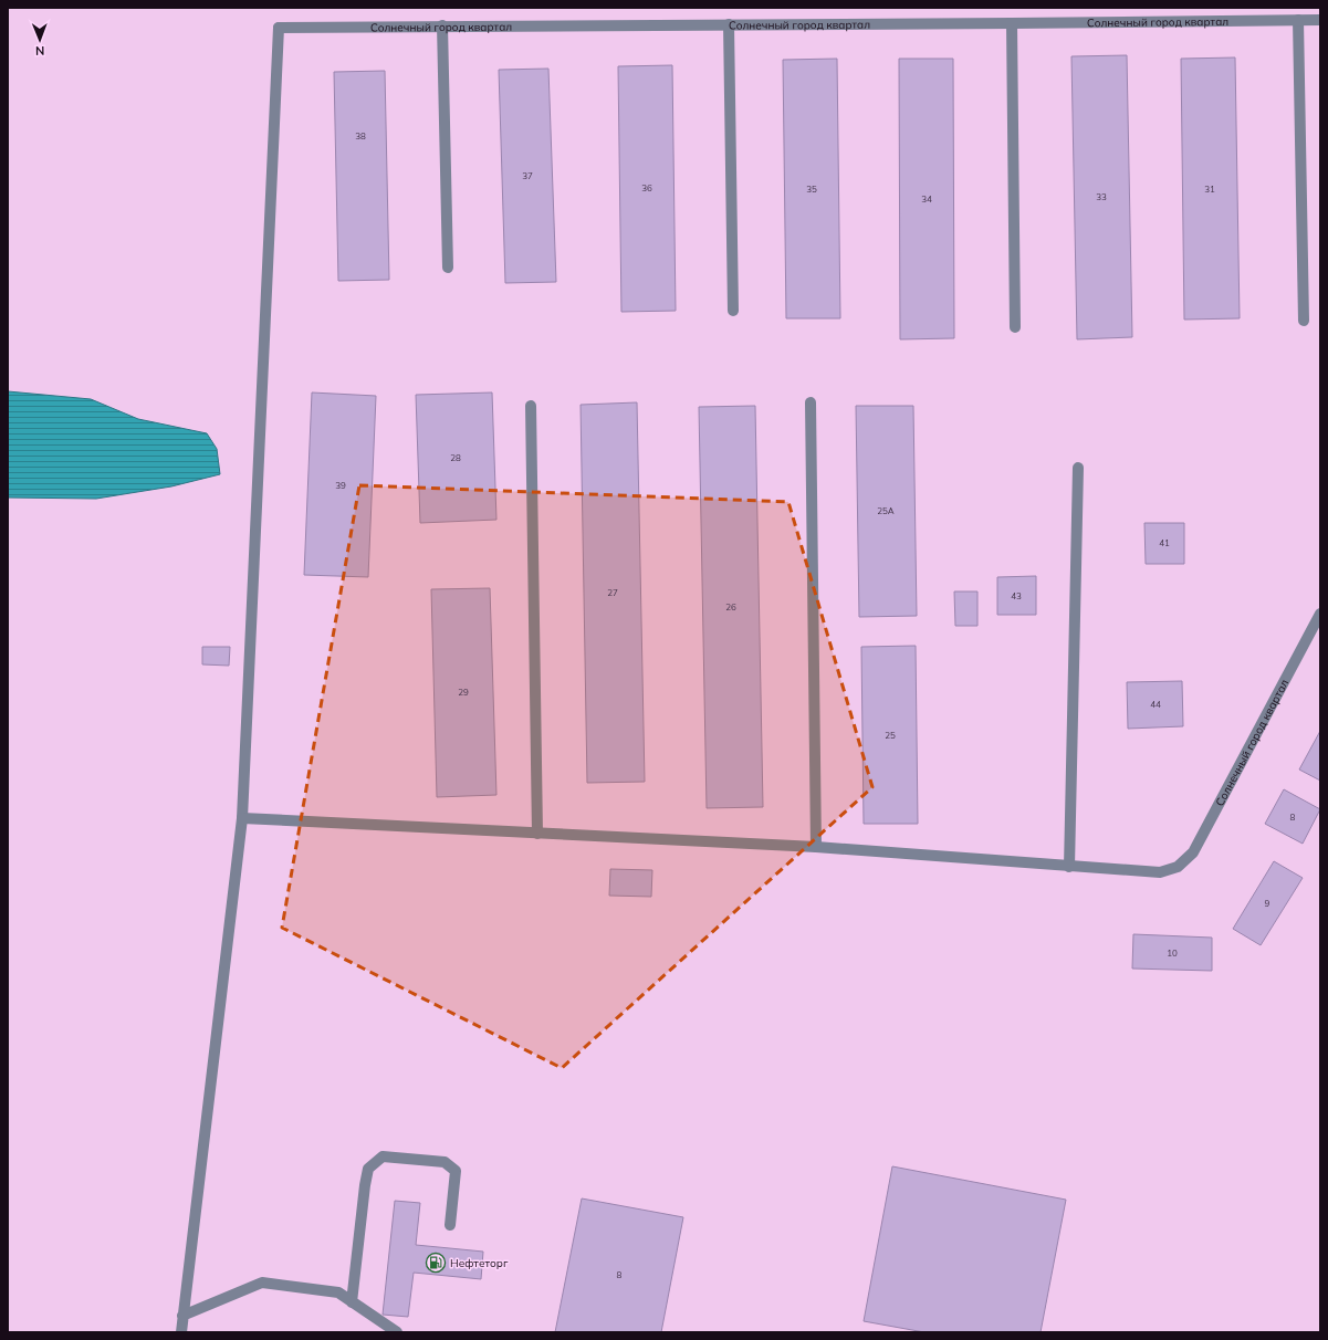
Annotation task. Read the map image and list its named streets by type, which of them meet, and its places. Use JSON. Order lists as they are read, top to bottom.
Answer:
{
  "streets": {
    "street": ["Солнечный город квартал"]
  },
  "places": {
    "fuel station": ["Нефтеторг"]
  },
  "house_numbers": [
    "38",
    "37",
    "36",
    "35",
    "31",
    "33",
    "34",
    "28",
    "39",
    "25А",
    "41",
    "27",
    "43",
    "26",
    "29",
    "44",
    "25",
    "8",
    "9",
    "10",
    "8"
  ],
  "north": "bottom"
}
